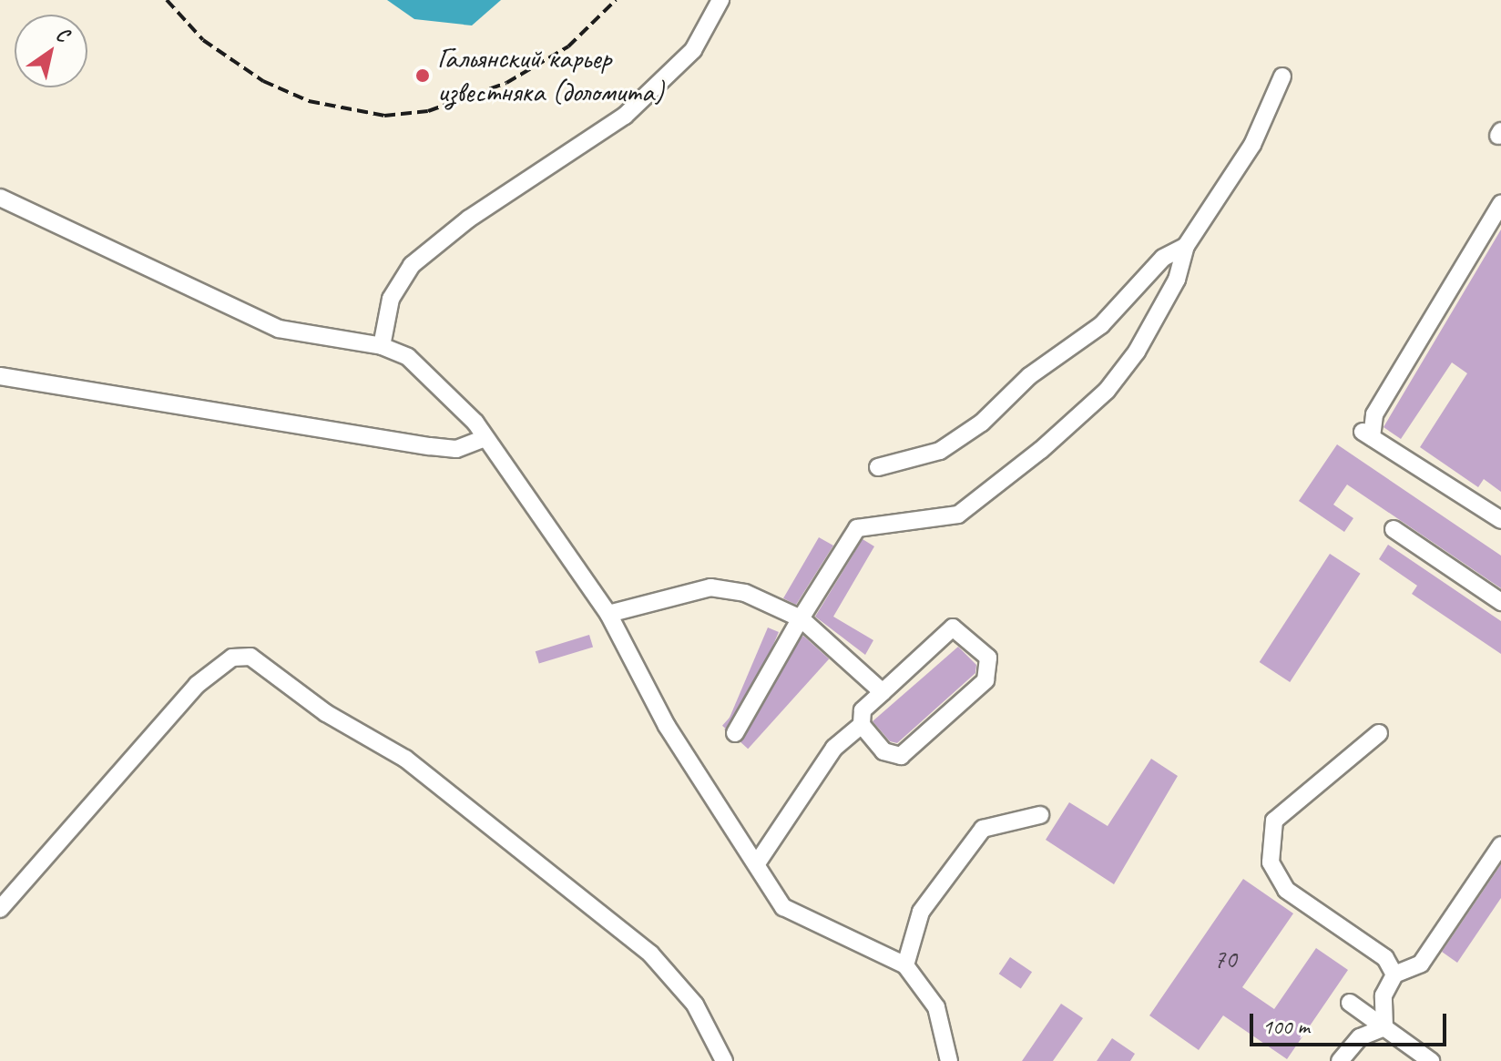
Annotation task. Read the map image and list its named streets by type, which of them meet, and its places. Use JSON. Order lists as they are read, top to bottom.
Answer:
{
  "places": ["Гальянский карьер известняка (доломита)"],
  "house_numbers": ["70"],
  "scale_bar": "100 m",
  "north": "top right"
}
